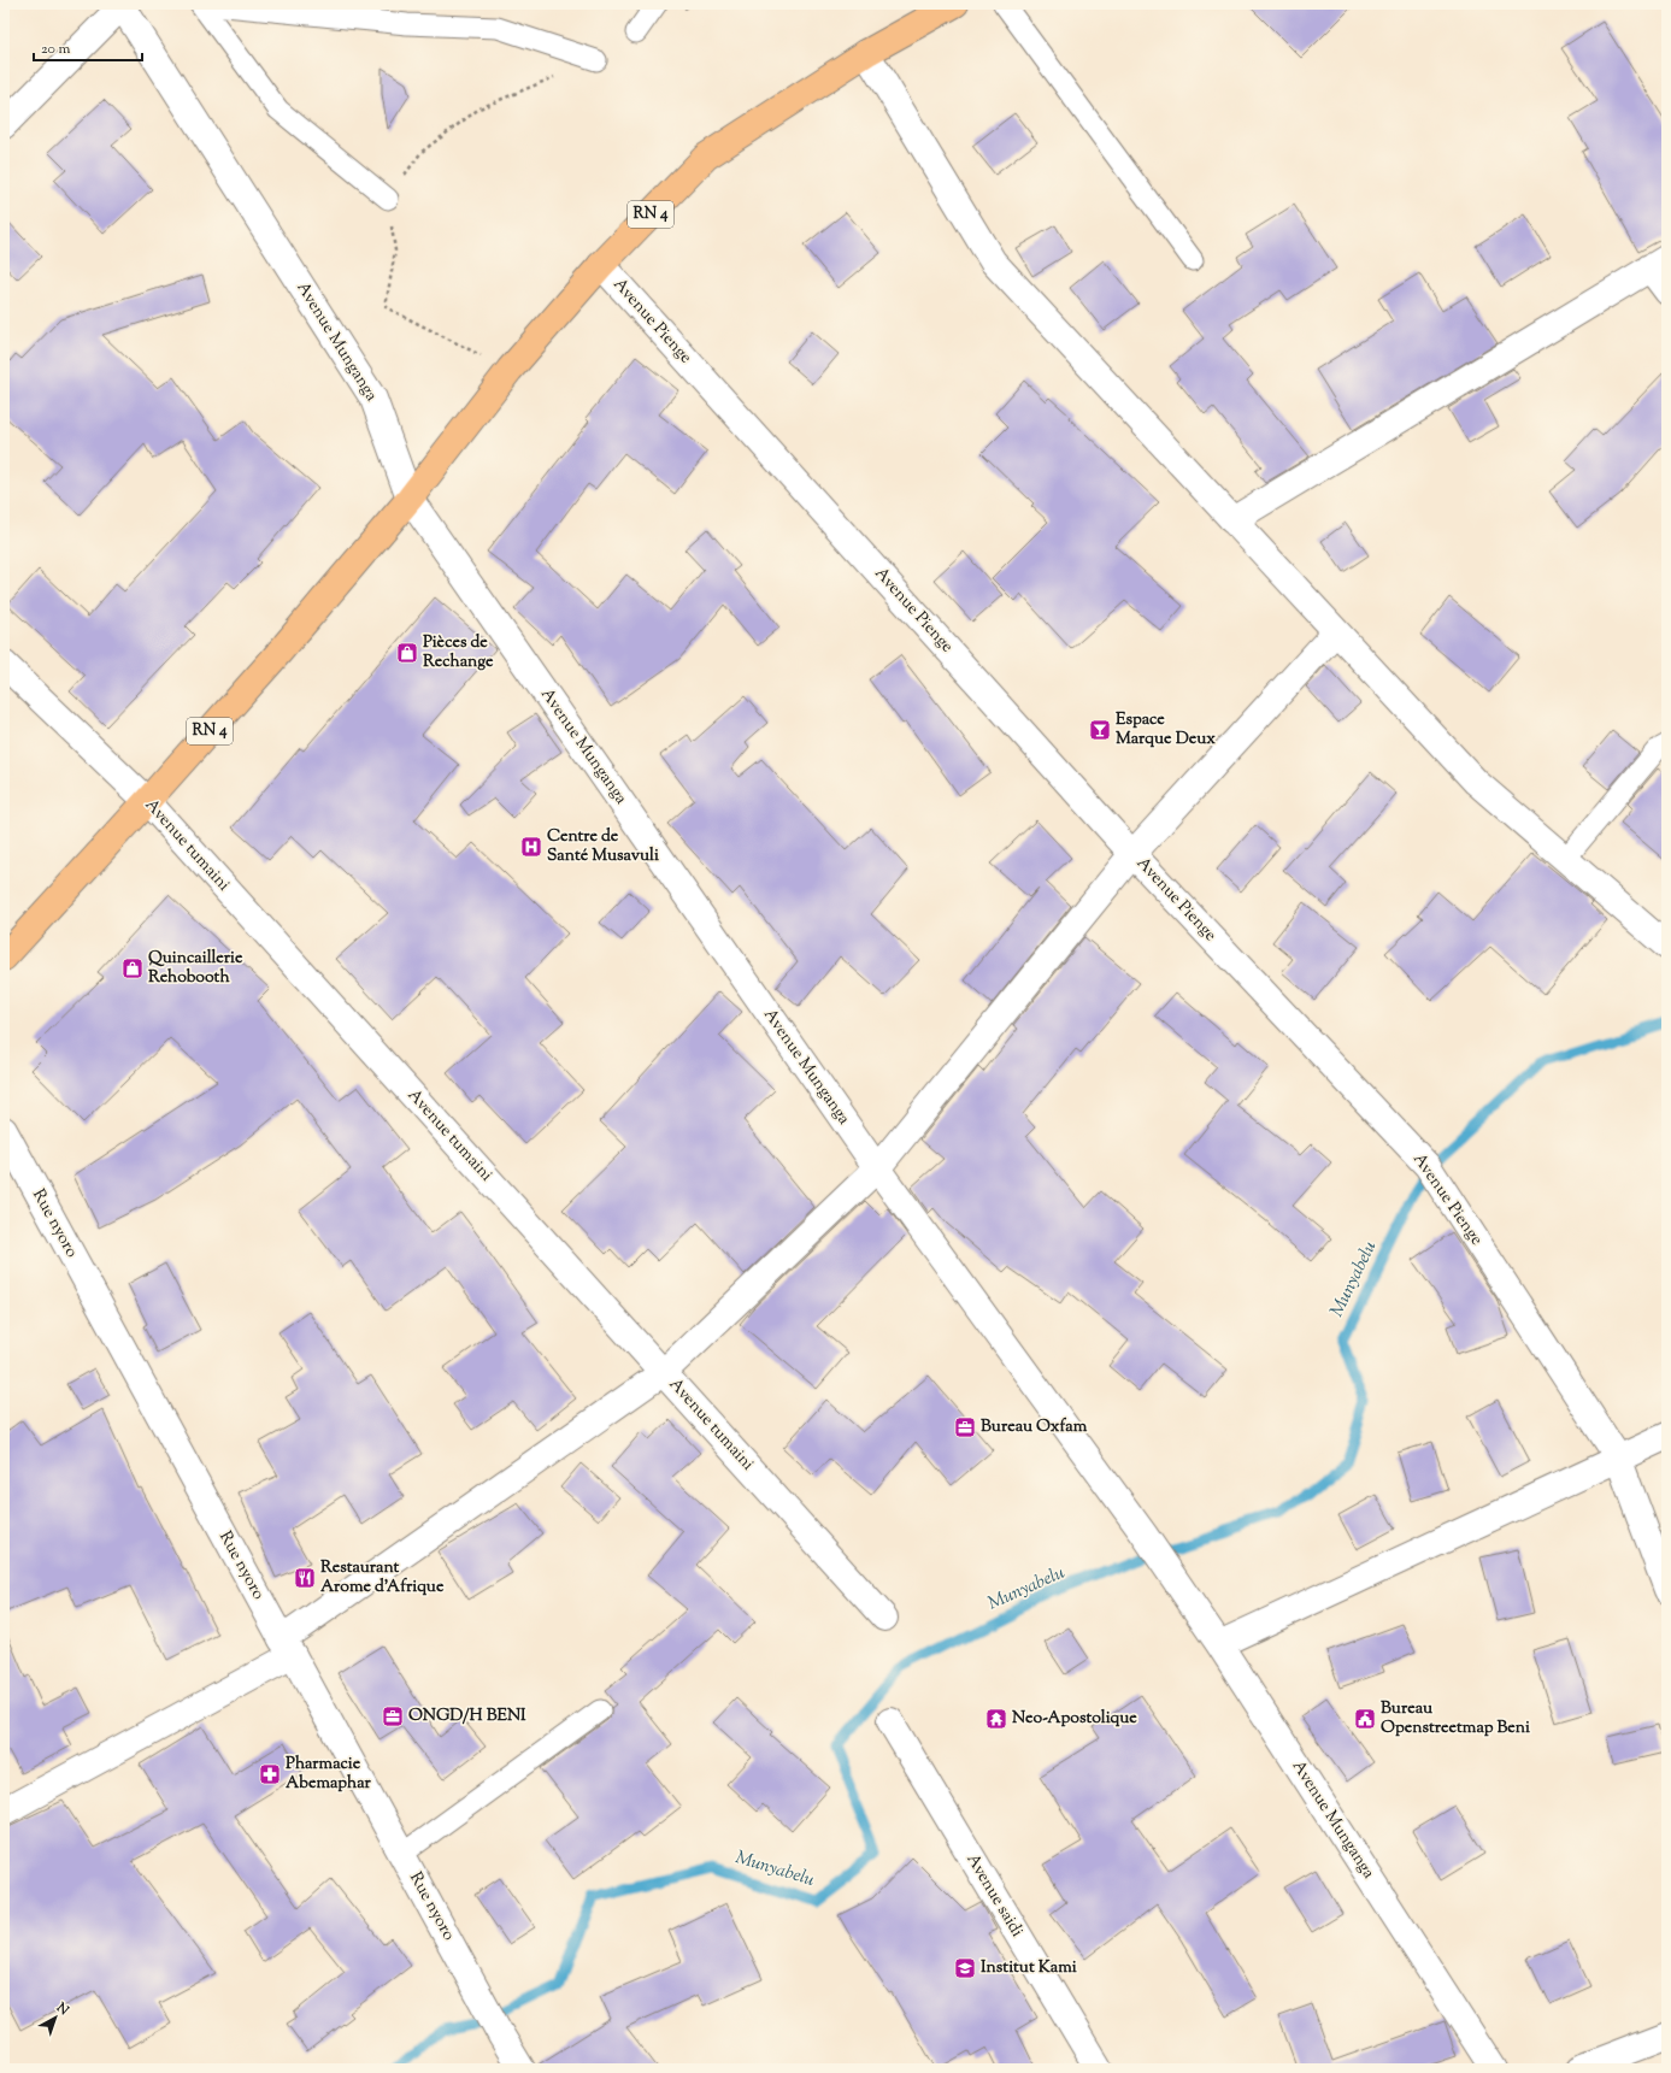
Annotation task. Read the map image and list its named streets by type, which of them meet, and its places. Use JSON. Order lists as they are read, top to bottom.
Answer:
{
  "streets": {
    "highway": ["RN 4"],
    "street": [
      "Avenue Pienge",
      "Avenue Munganga",
      "Avenue tumaini",
      "Rue nyoro",
      "Avenue saidi"
    ]
  },
  "crossings": [
    ["RN 4", "Avenue Pienge"],
    ["RN 4", "Avenue Munganga"],
    ["RN 4", "Avenue tumaini"]
  ],
  "water": ["Munyabelu"],
  "places": {
    "shop": ["Pièces de Rechange", "Quincaillerie Rehobooth"],
    "bar": ["Espace Marque Deux"],
    "hospital": ["Centre de Santé Musavuli"],
    "office": ["Bureau Oxfam", "ONGD/H BENI"],
    "restaurant": ["Restaurant Arome d'Afrique"],
    "temple": ["Neo-Apostolique"],
    "public building": ["Bureau Openstreetmap Beni"],
    "pharmacy": ["Pharmacie Abemaphar"],
    "school or university": ["Institut Kami"]
  },
  "scale_bar": "20 m",
  "north": "top right"
}
